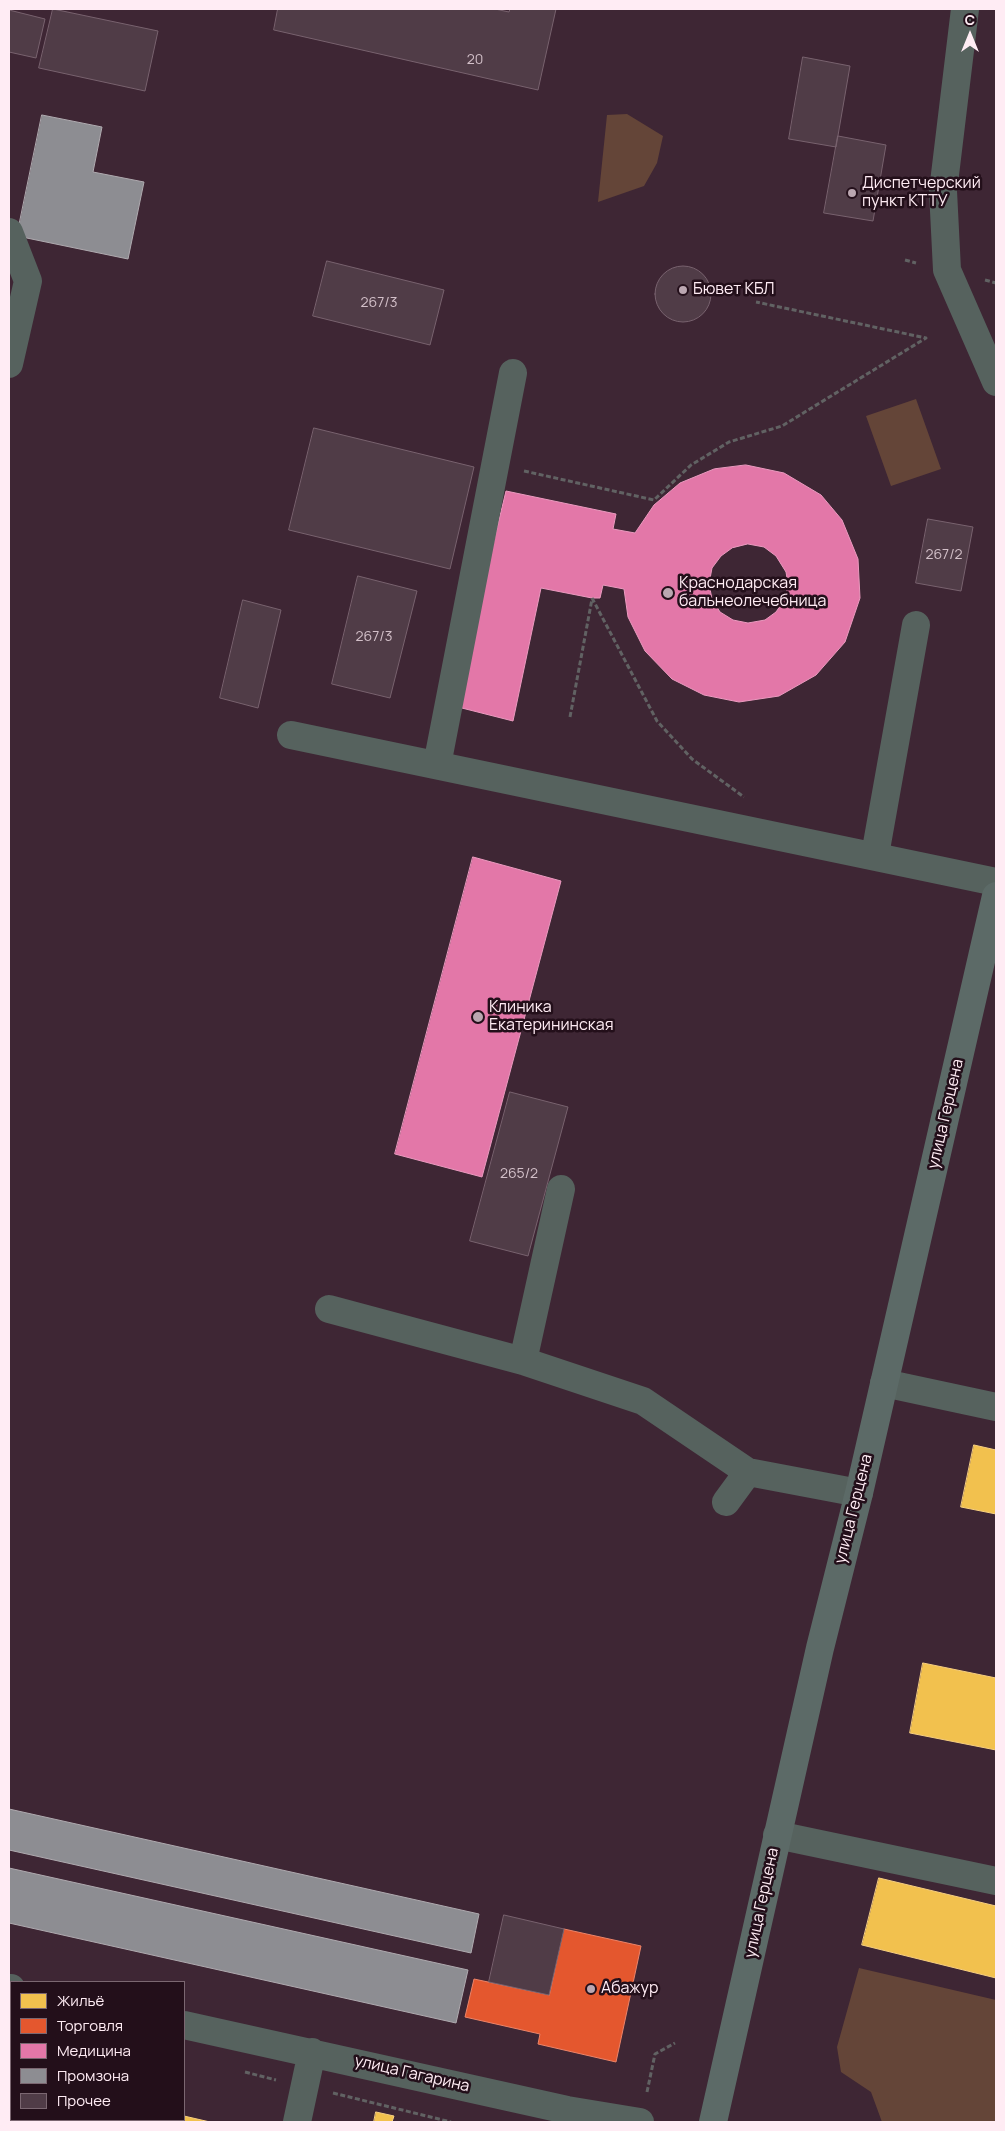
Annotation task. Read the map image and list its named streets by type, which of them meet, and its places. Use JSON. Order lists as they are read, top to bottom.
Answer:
{
  "streets": {
    "main road": ["улица Герцена"],
    "street": ["улица Гагарина"]
  },
  "places": [
    "Диспетчерский пункт КТТУ",
    "Бювет КБЛ",
    "Краснодарская бальнеолечебница",
    "Клиника Екатерининская",
    "Абажур"
  ],
  "house_numbers": [
    "20",
    "267/3",
    "267/2",
    "267/3",
    "265/2"
  ],
  "legend": [
    "Жильё",
    "Торговля",
    "Медицина",
    "Промзона",
    "Прочее"
  ],
  "north": "top"
}
